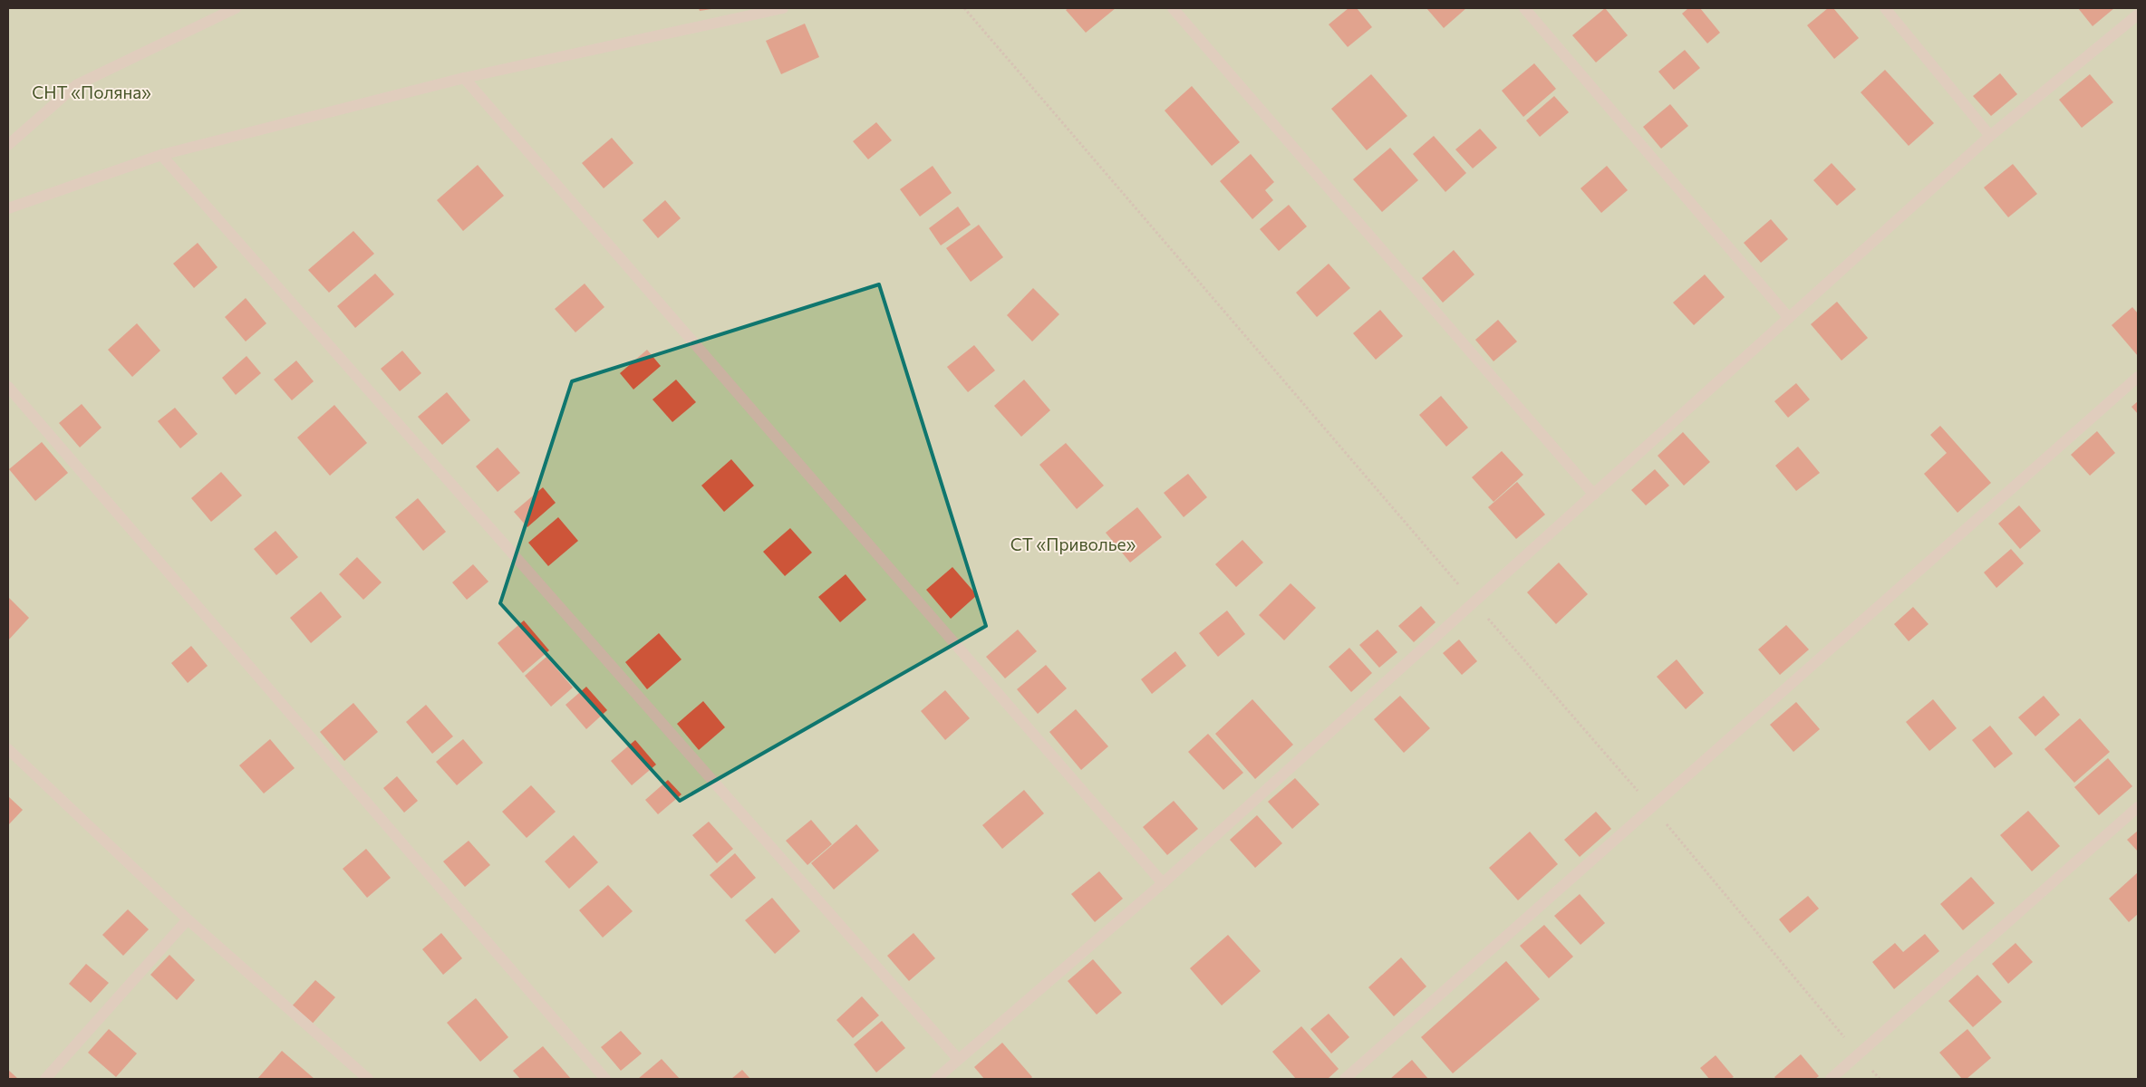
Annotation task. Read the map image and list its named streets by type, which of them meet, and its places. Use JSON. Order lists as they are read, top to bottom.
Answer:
{
  "parks": ["СНТ «Поляна»", "СТ «Приволье»"]
}
